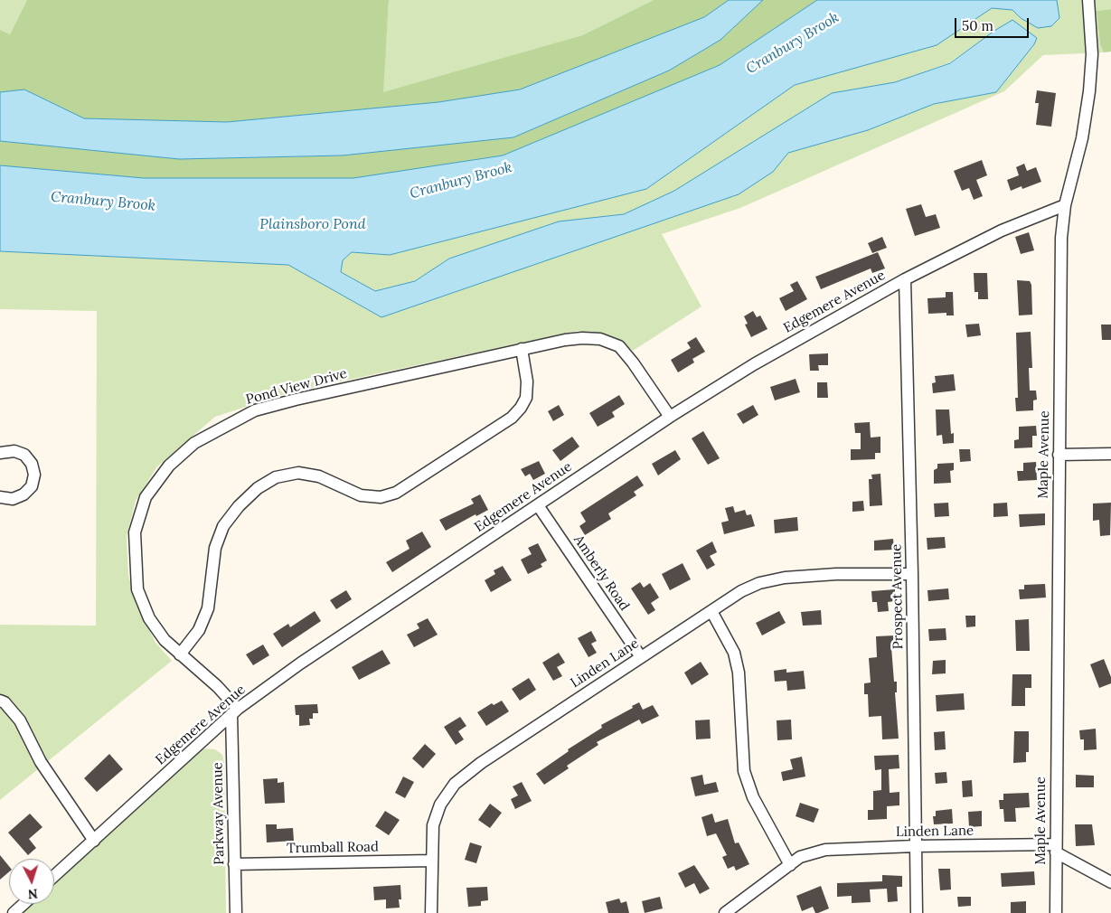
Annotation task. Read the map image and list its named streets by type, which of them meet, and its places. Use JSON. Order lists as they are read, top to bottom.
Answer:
{
  "streets": {
    "street": [
      "Edgemere Avenue",
      "Pond View Drive",
      "Maple Avenue",
      "Amberly Road",
      "Prospect Avenue",
      "Linden Lane",
      "Parkway Avenue",
      "Trumball Road"
    ]
  },
  "crossings": [
    ["Edgemere Avenue", "Pond View Drive"],
    ["Edgemere Avenue", "Maple Avenue"],
    ["Edgemere Avenue", "Amberly Road"],
    ["Edgemere Avenue", "Prospect Avenue"],
    ["Edgemere Avenue", "Parkway Avenue"],
    ["Pond View Drive", "Parkway Avenue"],
    ["Maple Avenue", "Linden Lane"],
    ["Amberly Road", "Linden Lane"],
    ["Prospect Avenue", "Linden Lane"],
    ["Linden Lane", "Trumball Road"],
    ["Parkway Avenue", "Trumball Road"]
  ],
  "water": ["Cranbury Brook", "Plainsboro Pond"],
  "scale_bar": "50 m",
  "north": "bottom"
}
